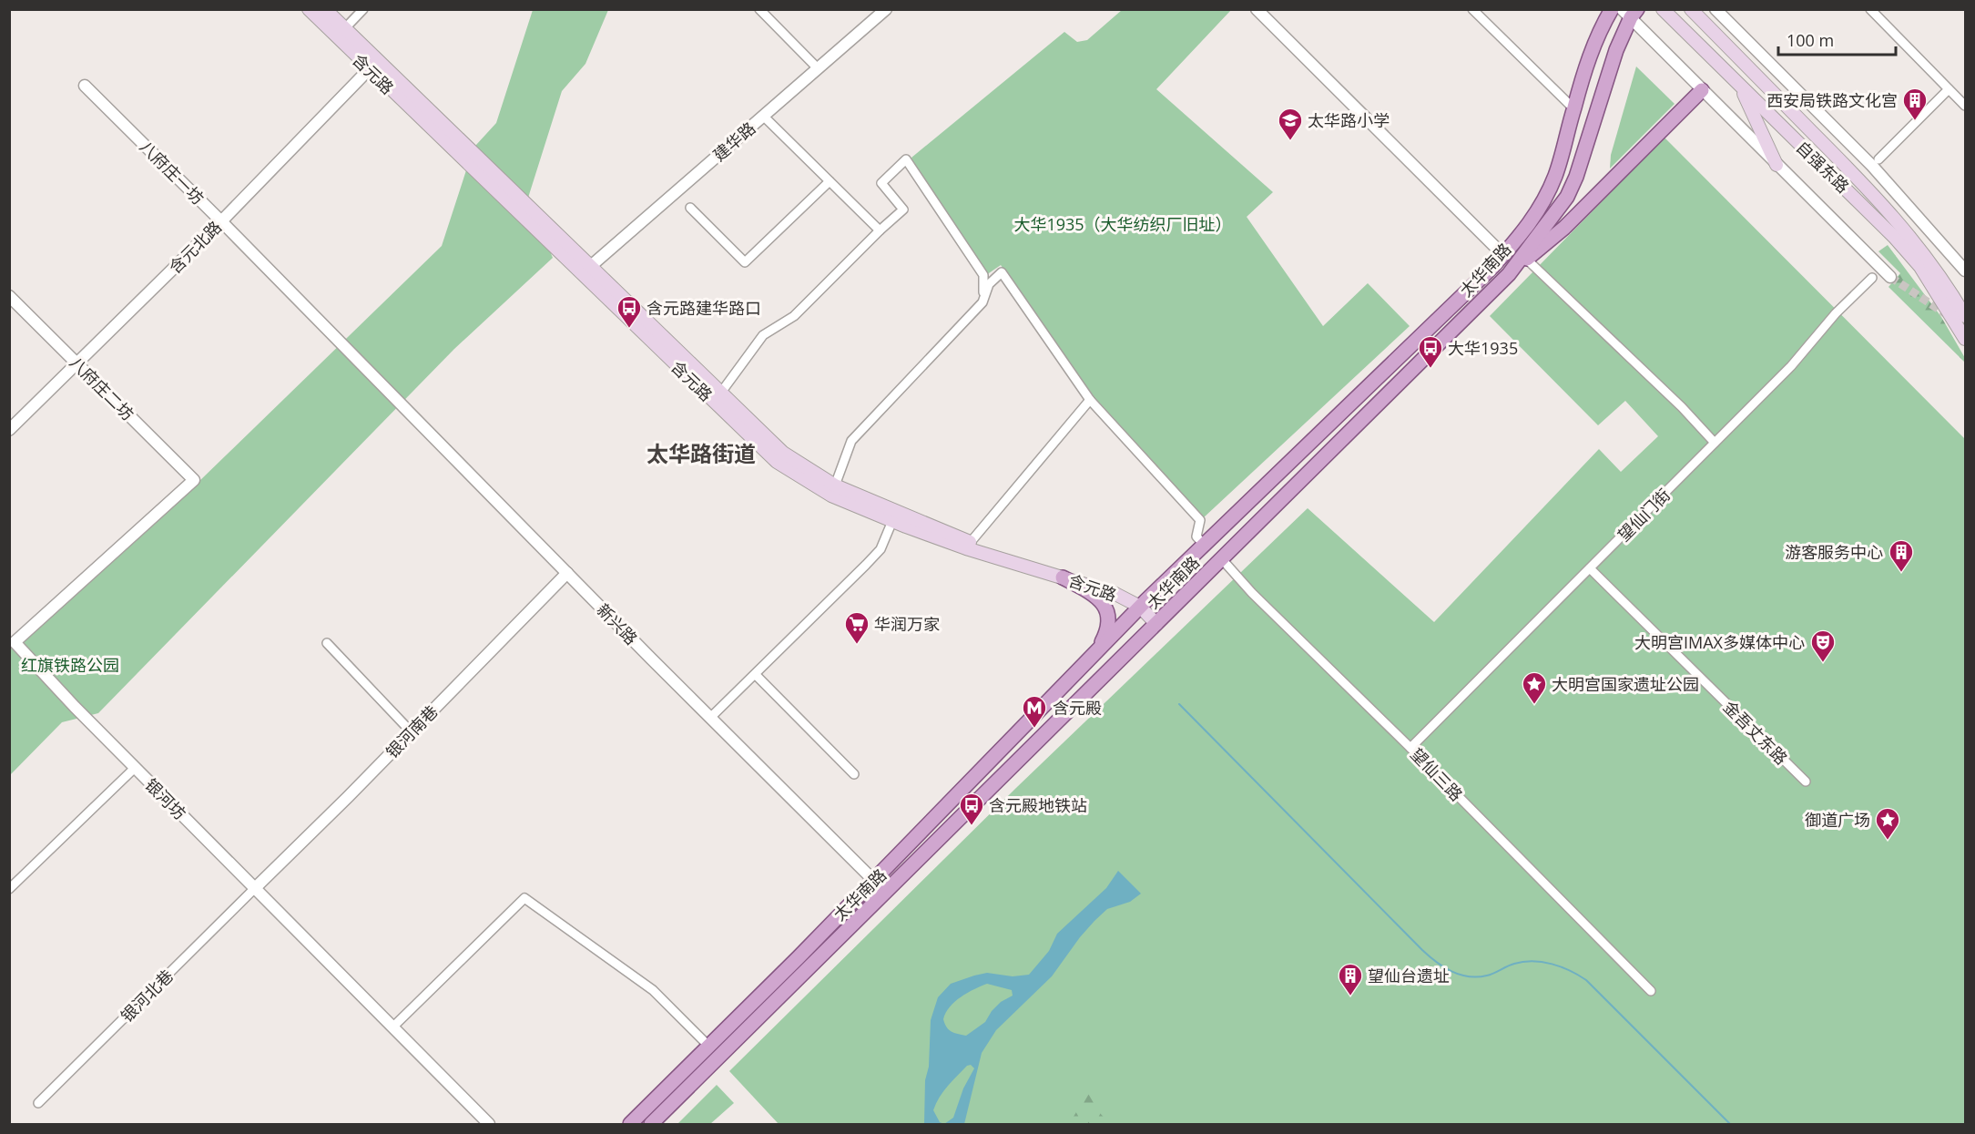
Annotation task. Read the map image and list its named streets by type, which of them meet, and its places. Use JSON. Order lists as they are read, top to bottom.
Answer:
{
  "streets": {
    "main road": ["含元路", "自强东路", "太华南路"],
    "street": [
      "建华路",
      "八府庄一坊",
      "含元北路",
      "八府庄二坊",
      "望仙门街",
      "新兴路",
      "银河南巷",
      "金吾丈东路",
      "望仙三路",
      "银河坊",
      "银河北巷"
    ]
  },
  "crossings": [
    ["含元路", "建华路"],
    ["含元路", "含元北路"],
    ["含元路", "太华南路"],
    ["八府庄一坊", "含元北路"],
    ["八府庄一坊", "新兴路"],
    ["含元北路", "八府庄二坊"],
    ["太华南路", "新兴路"],
    ["太华南路", "望仙三路"],
    ["八府庄二坊", "银河坊"],
    ["望仙门街", "金吾丈东路"],
    ["望仙门街", "望仙三路"],
    ["新兴路", "银河南巷"],
    ["银河南巷", "银河坊"],
    ["银河南巷", "银河北巷"],
    ["银河坊", "银河北巷"]
  ],
  "districts": ["太华路街道"],
  "parks": ["大华1935（大华纺织厂旧址）", "红旗铁路公园"],
  "places": {
    "building": ["西安局铁路文化宫", "游客服务中心", "望仙台遗址"],
    "school or university": ["太华路小学"],
    "bus stop": ["含元路建华路口", "大华1935", "含元殿地铁站"],
    "supermarket": ["华润万家"],
    "theatre": ["大明宫IMAX多媒体中心"],
    "place": ["大明宫国家遗址公园", "御道广场"],
    "metro station": ["含元殿"]
  },
  "scale_bar": "100 m"
}
